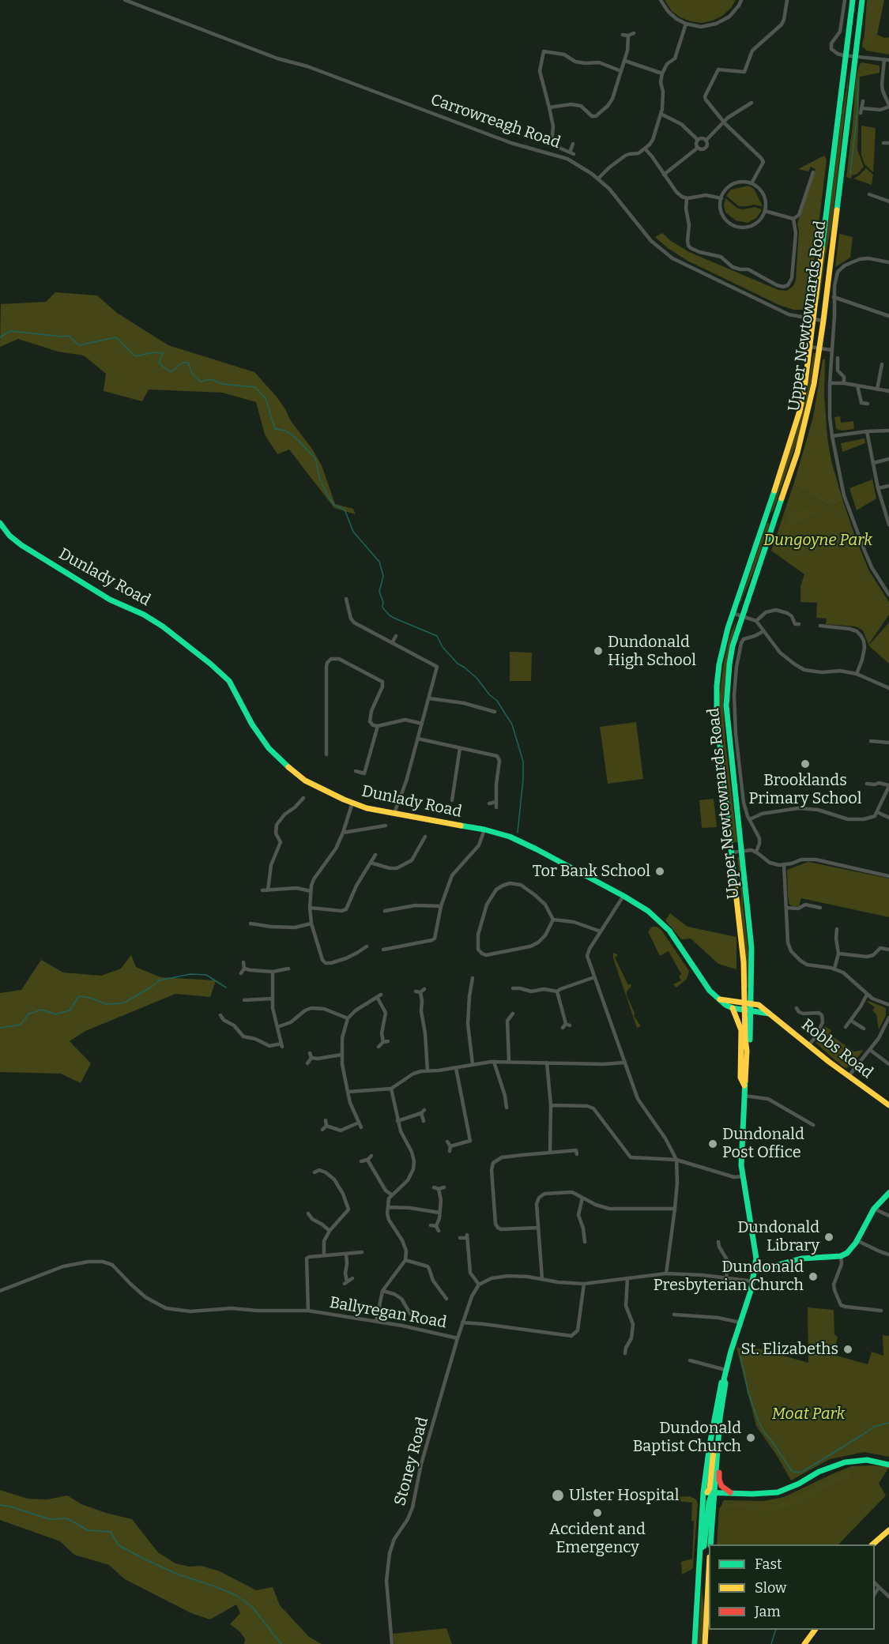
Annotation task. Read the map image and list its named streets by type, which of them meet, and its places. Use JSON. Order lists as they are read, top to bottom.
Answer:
{
  "streets": {
    "main road": ["Upper Newtownards Road", "Dunlady Road", "Robbs Road"],
    "street": ["Carrowreagh Road", "Ballyregan Road", "Stoney Road"]
  },
  "crossings": [
    ["Carrowreagh Road", "Upper Newtownards Road"],
    ["Upper Newtownards Road", "Dunlady Road"],
    ["Upper Newtownards Road", "Robbs Road"],
    ["Dunlady Road", "Robbs Road"],
    ["Ballyregan Road", "Stoney Road"]
  ],
  "parks": ["Dungoyne Park", "Moat Park"],
  "places": [
    "Dundonald High School",
    "Brooklands Primary School",
    "Tor Bank School",
    "Dundonald Post Office",
    "Dundonald Library",
    "Dundonald Presbyterian Church",
    "St. Elizabeths",
    "Dundonald Baptist Church",
    "Ulster Hospital",
    "Accident and Emergency"
  ],
  "legend": ["Fast", "Slow", "Jam"]
}
